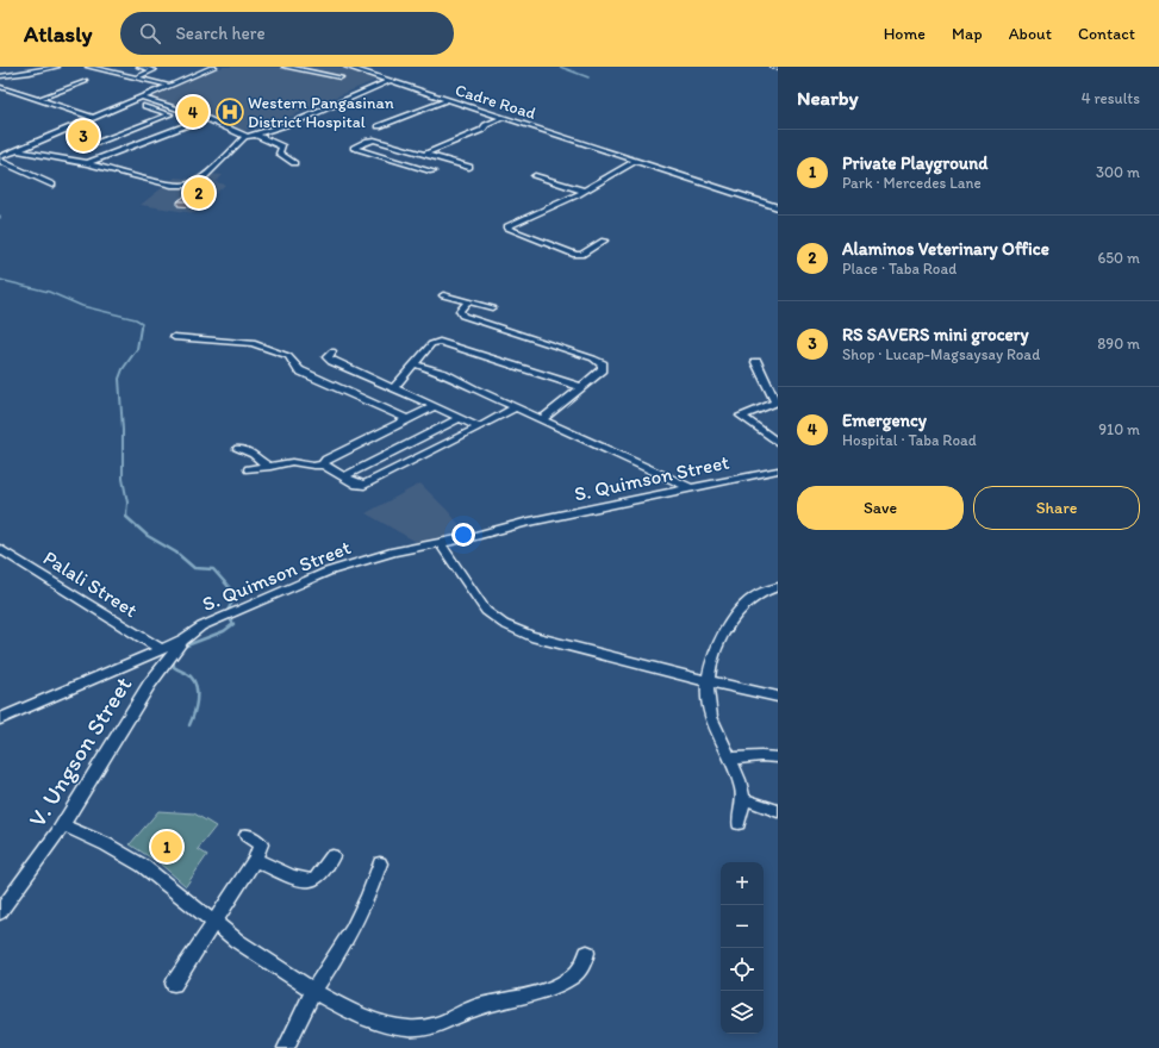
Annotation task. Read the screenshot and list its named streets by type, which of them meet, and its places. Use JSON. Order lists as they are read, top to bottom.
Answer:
{
  "streets": {
    "street": [
      "Cadre Road",
      "S. Quimson Street",
      "Palali Street",
      "V. Ungson Street"
    ]
  },
  "crossings": [
    ["S. Quimson Street", "Palali Street"],
    ["S. Quimson Street", "V. Ungson Street"]
  ],
  "places": {
    "hospital": ["Western Pangasinan District Hospital"]
  },
  "page": {
    "header": "Atlasly",
    "search": "Search here",
    "nav": [
      "Home",
      "Map",
      "About",
      "Contact"
    ],
    "heading": ["Nearby", "4 results"],
    "pins": [
      "4",
      "3",
      "2",
      "1"
    ],
    "list": [
      {
        "mark": "1",
        "name": "Private Playground",
        "note": "Park · Mercedes Lane",
        "value": "300 m"
      },
      {
        "mark": "2",
        "name": "Alaminos Veterinary Office",
        "note": "Place · Taba Road",
        "value": "650 m"
      },
      {
        "mark": "3",
        "name": "RS SAVERS mini grocery",
        "note": "Shop · Lucap-Magsaysay Road",
        "value": "890 m"
      },
      {
        "mark": "4",
        "name": "Emergency",
        "note": "Hospital · Taba Road",
        "value": "910 m"
      }
    ],
    "buttons": ["Save", "Share"],
    "map_buttons": ["+", "−"]
  }
}
